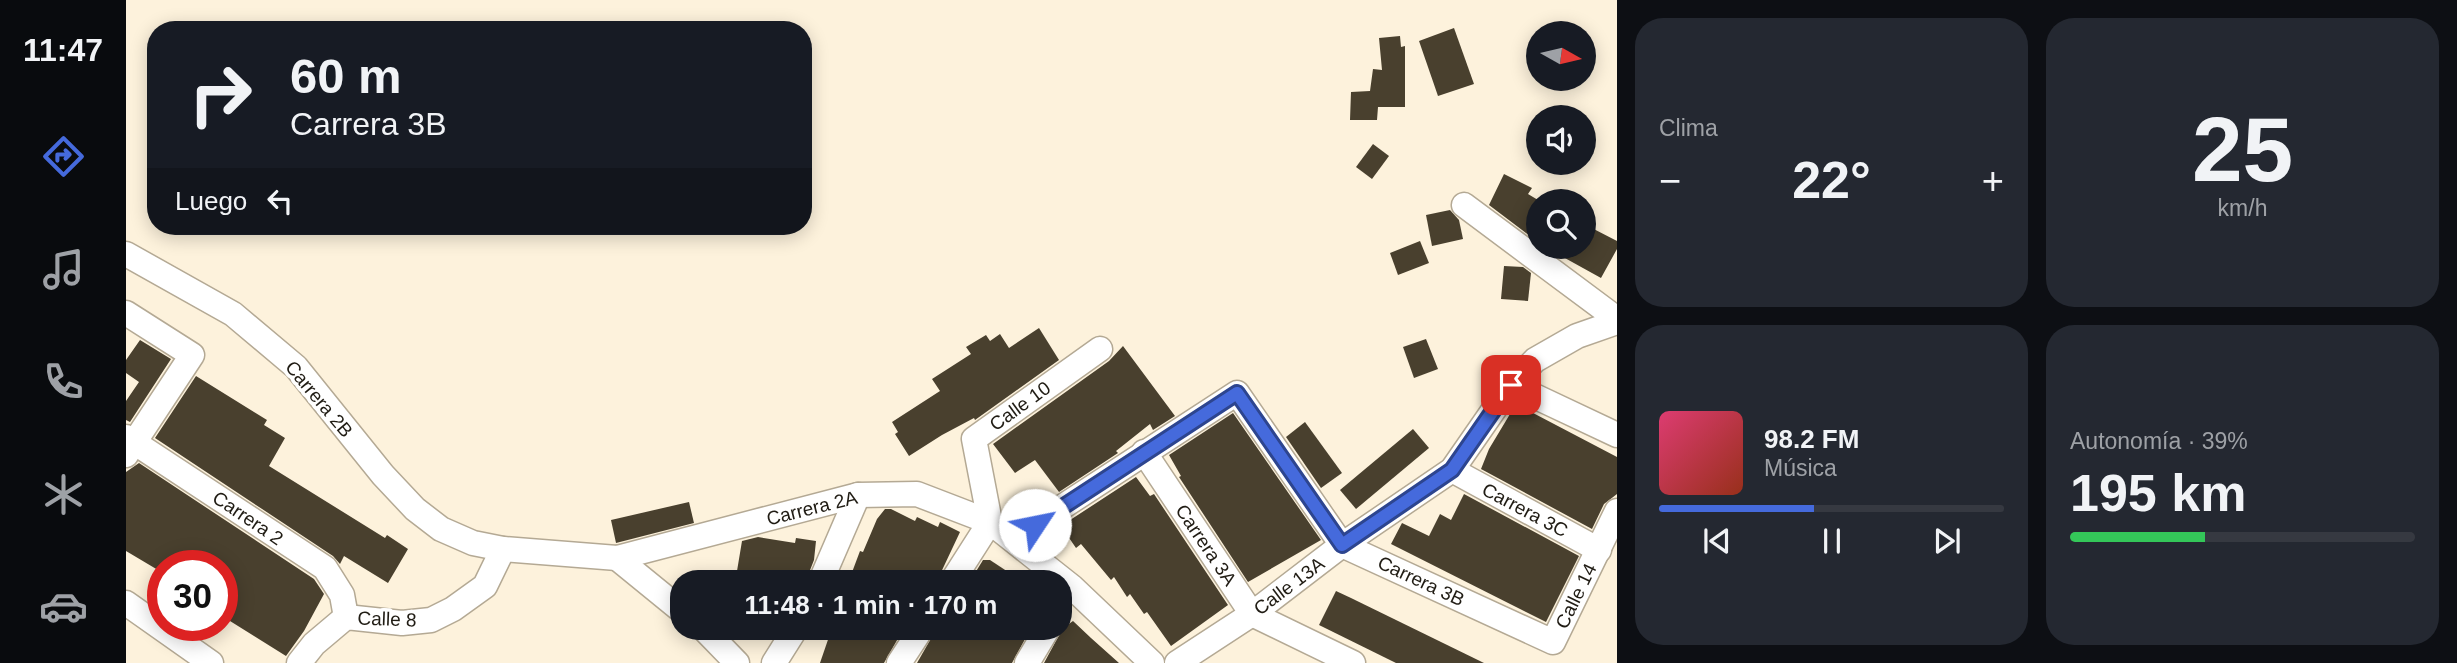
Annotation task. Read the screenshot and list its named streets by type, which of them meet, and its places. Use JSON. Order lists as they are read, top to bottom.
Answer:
{
  "streets": {
    "street": [
      "Carrera 2B",
      "Calle 10",
      "Carrera 2A",
      "Carrera 3C",
      "Carrera 2",
      "Carrera 3A",
      "Carrera 3B",
      "Calle 13A",
      "Calle 14",
      "Calle 8"
    ]
  },
  "crossings": [
    ["Carrera 2B", "Carrera 2A"],
    ["Carrera 2B", "Calle 8"],
    ["Calle 10", "Carrera 2A"],
    ["Carrera 2A", "Calle 8"],
    ["Carrera 3C", "Calle 13A"],
    ["Carrera 3C", "Calle 14"],
    ["Carrera 2", "Calle 8"],
    ["Carrera 3A", "Calle 13A"],
    ["Carrera 3B", "Calle 13A"],
    ["Carrera 3B", "Calle 14"]
  ],
  "north": "right",
  "page": {
    "tabs": "11:47",
    "tile": [
      "Clima",
      ["25", "km/h"],
      ["Autonomía · 39%", "195 km"]
    ],
    "turn": ["60 m", "Carrera 3B"],
    "heat": ["−", "22°", "+"],
    "then": "Luego",
    "song": ["98.2 FM", "Música"],
    "limit": "30",
    "trip": "11:48 · 1 min · 170 m"
  }
}
